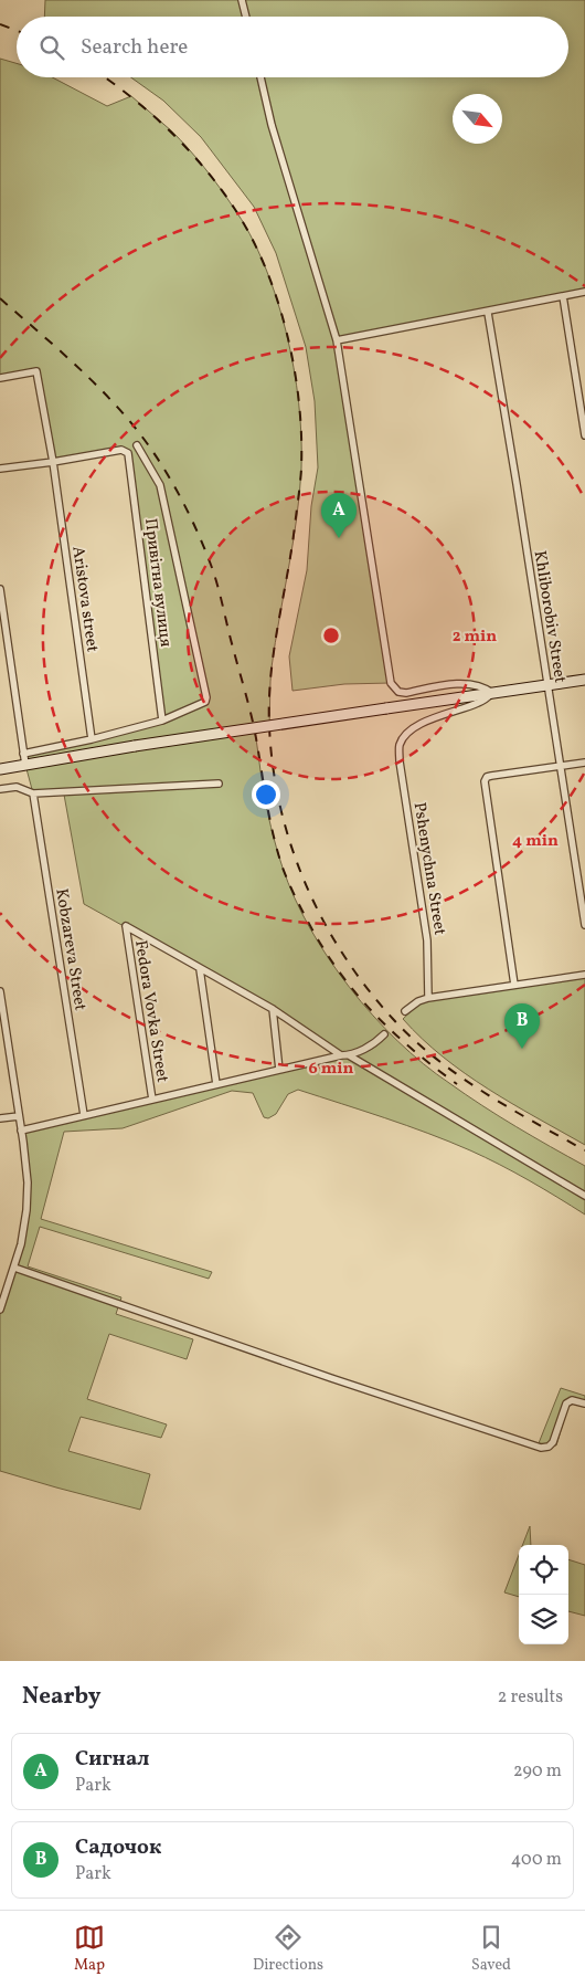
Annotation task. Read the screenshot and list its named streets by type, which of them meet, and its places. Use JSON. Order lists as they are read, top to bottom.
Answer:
{
  "streets": {
    "street": [
      "Привітна вулиця",
      "Aristova street",
      "Khliborobiv Street",
      "Pshenychna Street",
      "Kobzareva Street",
      "Fedora Vovka Street"
    ]
  },
  "crossings": [
    ["Привітна вулиця", "Aristova street"]
  ],
  "north": "bottom right",
  "page": {
    "search": "Search here",
    "pins": ["A", "B"],
    "heading": ["Nearby", "2 results"],
    "list": [
      {
        "mark": "A",
        "name": "Сигнал",
        "note": "Park",
        "value": "290 m"
      },
      {
        "mark": "B",
        "name": "Садочок",
        "note": "Park",
        "value": "400 m"
      }
    ],
    "nav": ["Map", "Directions", "Saved"]
  },
  "rings": ["2 min", "4 min", "6 min"]
}
